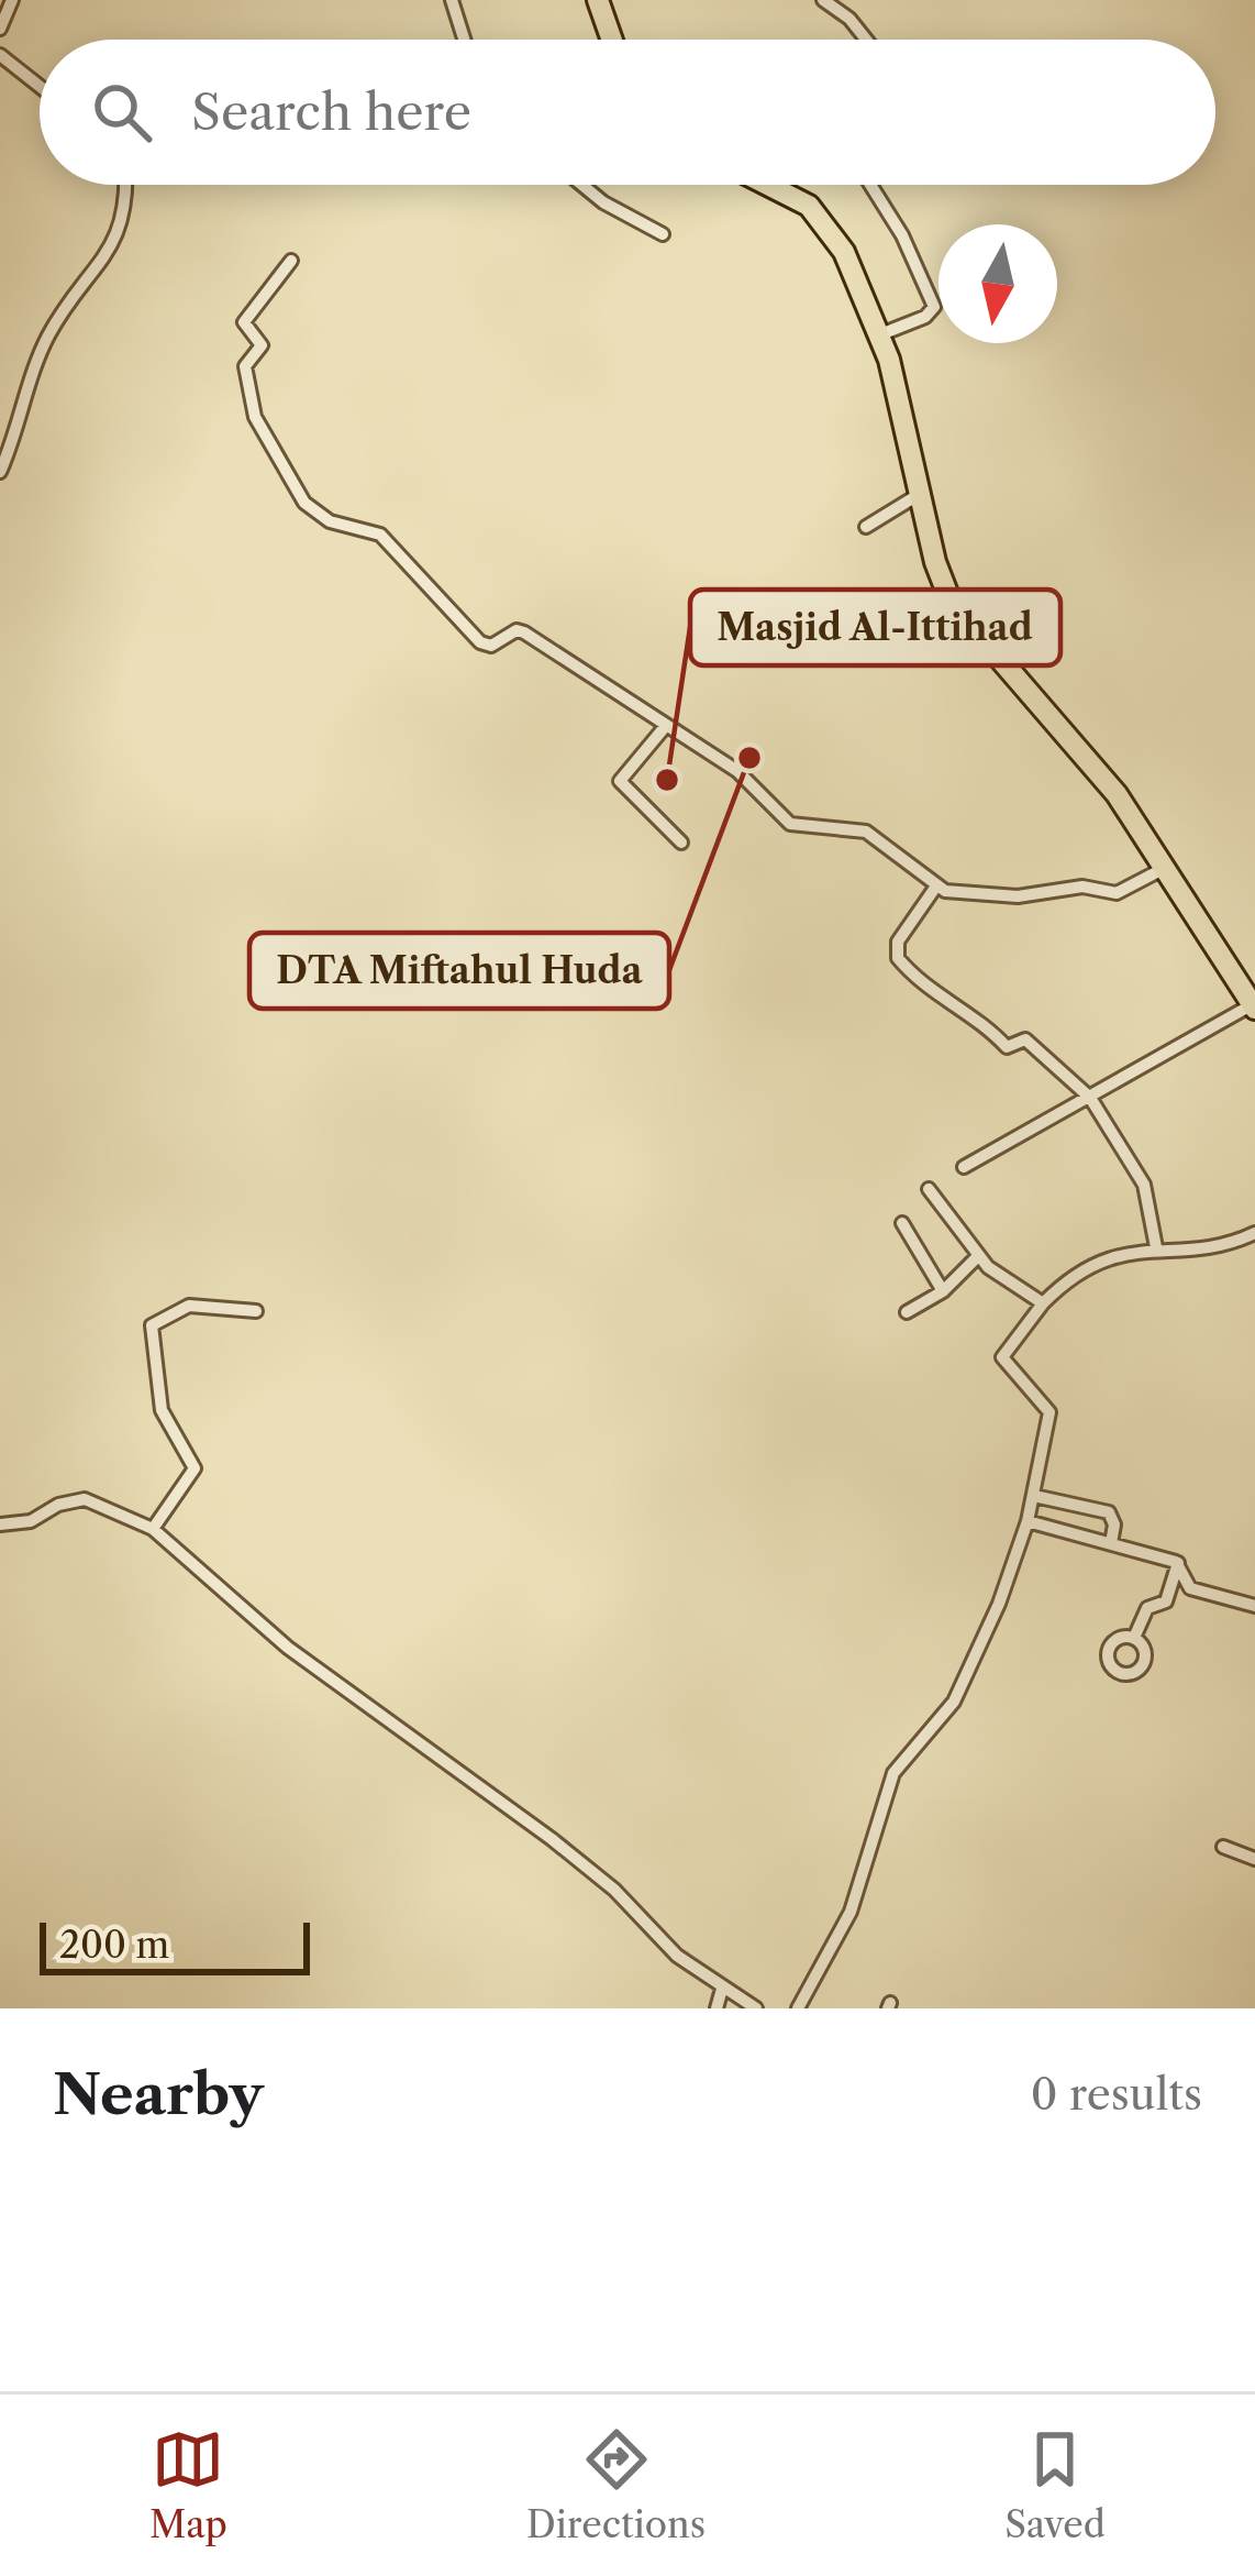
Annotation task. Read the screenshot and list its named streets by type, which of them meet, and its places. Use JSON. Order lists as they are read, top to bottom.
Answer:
{
  "places": ["DTA Miftahul Huda", "Masjid Al-Ittihad"],
  "scale_bar": "200 m",
  "north": "bottom",
  "page": {
    "search": "Search here",
    "scale": "200 m",
    "heading": ["Nearby", "0 results"],
    "nav": ["Map", "Directions", "Saved"]
  }
}
